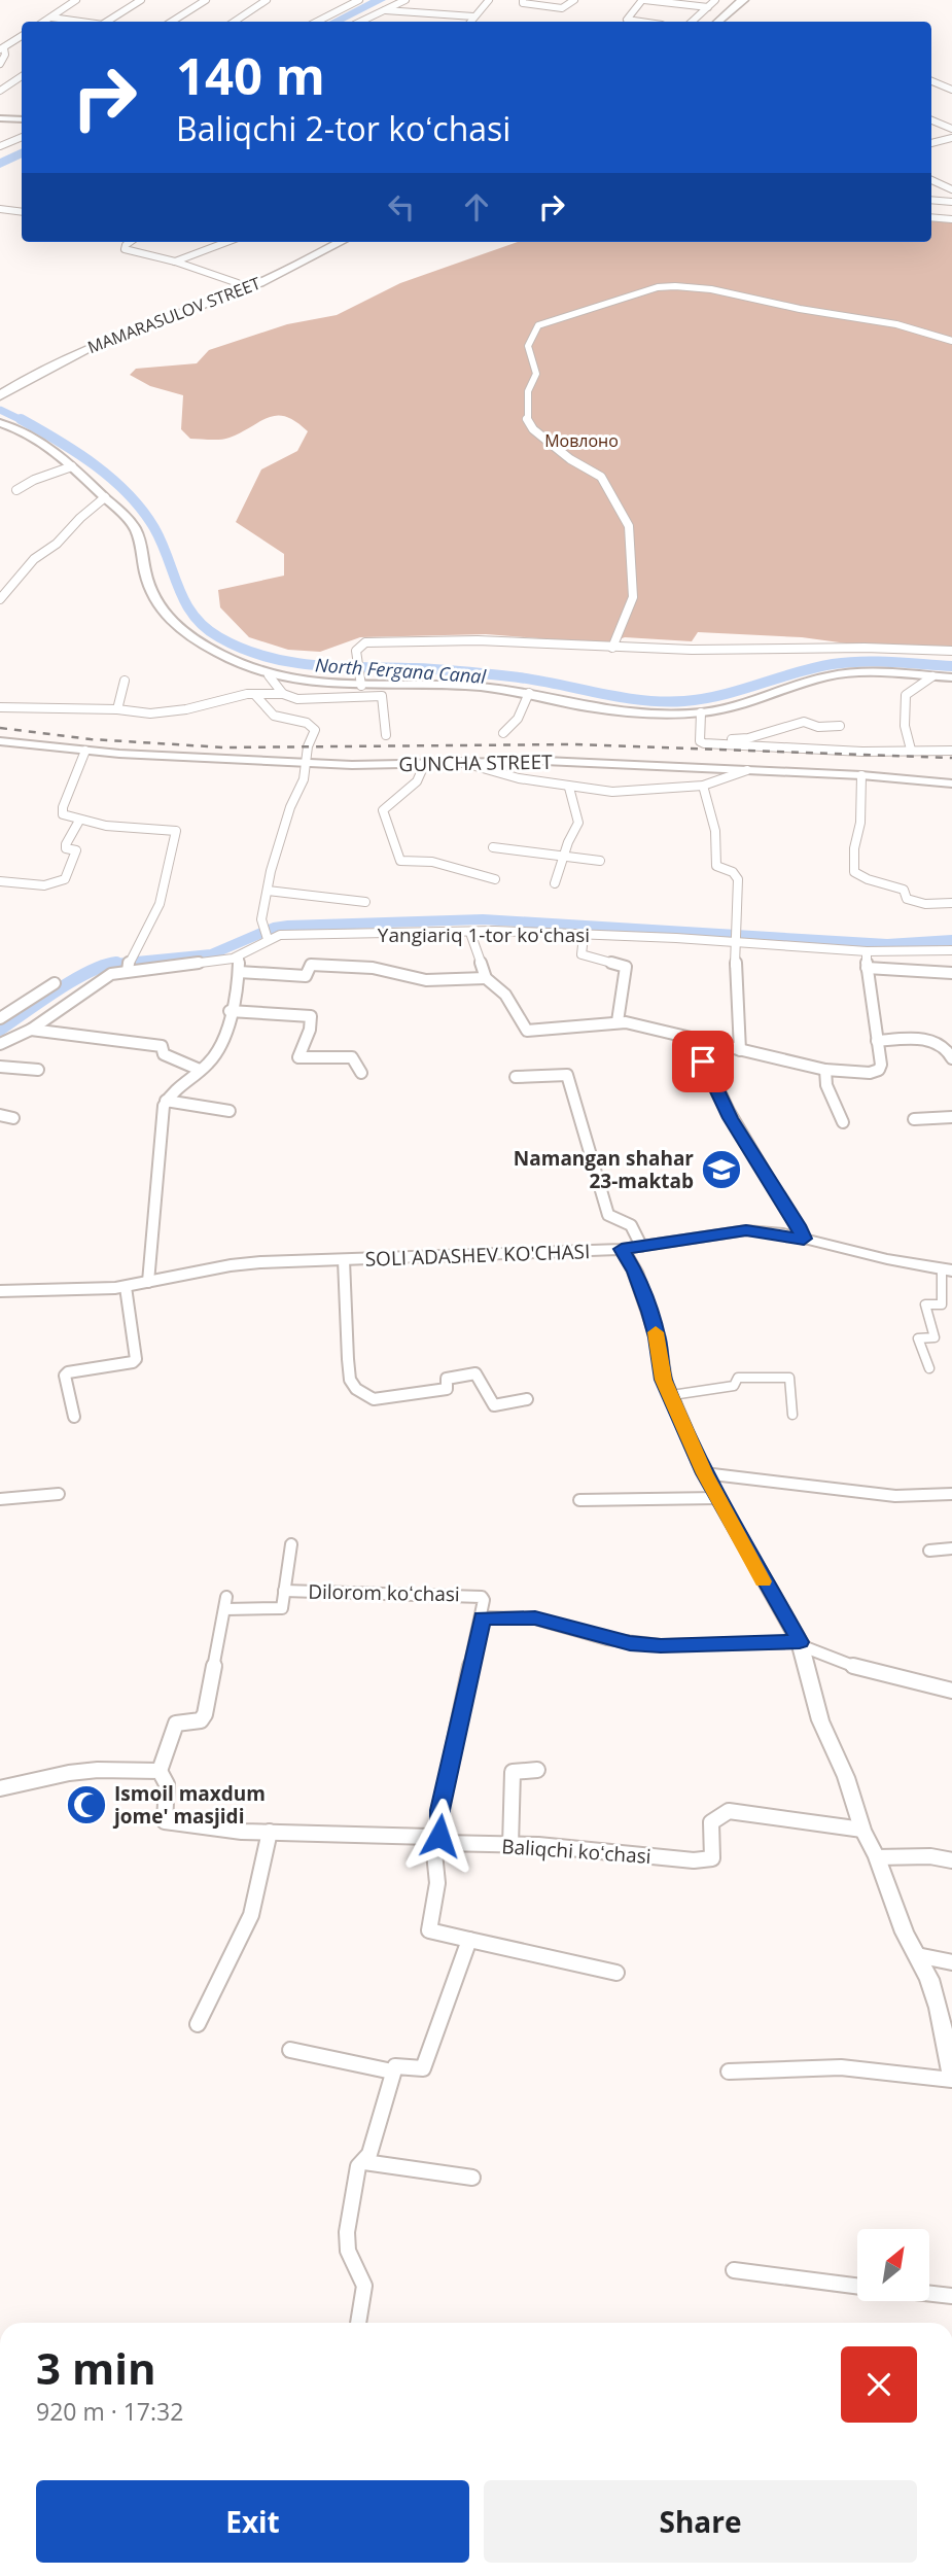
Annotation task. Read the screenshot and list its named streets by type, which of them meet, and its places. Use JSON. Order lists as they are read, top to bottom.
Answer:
{
  "streets": {
    "main road": ["MAMARASULOV STREET"],
    "street": [
      "GUNCHA STREET",
      "Yangiariq 1-tor koʻchasi",
      "SOLI ADASHEV KO'CHASI",
      "Dilorom koʻchasi",
      "Baliqchi koʻchasi"
    ]
  },
  "crossings": [
    ["Dilorom koʻchasi", "Baliqchi koʻchasi"]
  ],
  "water": ["North Fergana Canal"],
  "parks": ["Мовлоно"],
  "places": {
    "school or university": ["Namangan shahar 23-maktab"],
    "mosque": ["Ismoil maxdum jome' masjidi"]
  },
  "north": "top right",
  "page": {
    "turn": ["140 m", "Baliqchi 2-tor koʻchasi"],
    "heading": ["3 min", "920 m · 17:32"],
    "buttons": ["Exit", "Share"]
  }
}
